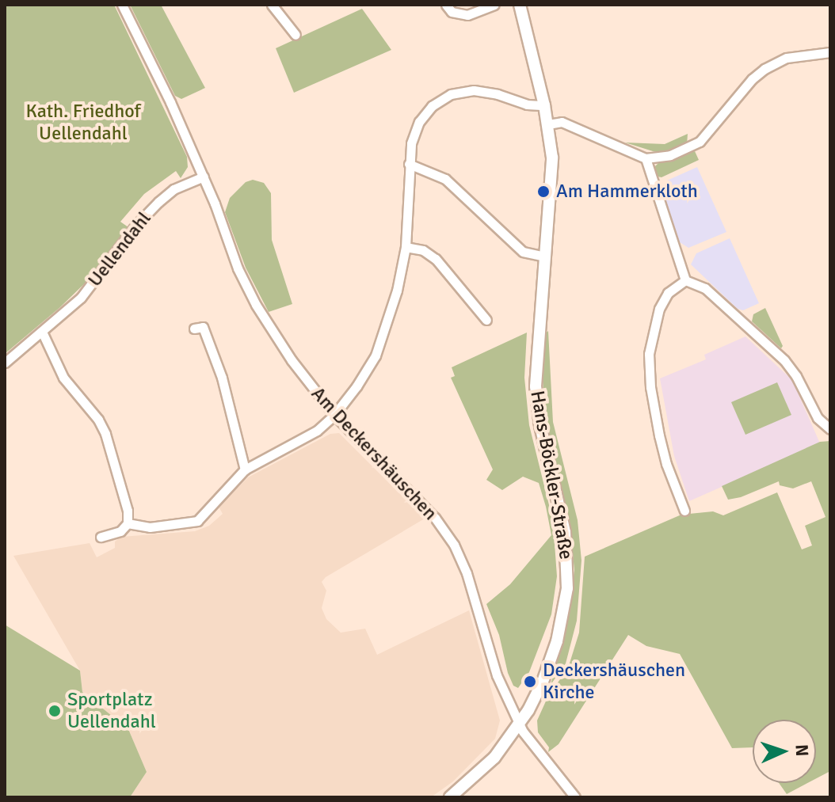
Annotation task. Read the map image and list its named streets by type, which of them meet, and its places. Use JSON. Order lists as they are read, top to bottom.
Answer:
{
  "streets": {
    "street": ["Uellendahl", "Am Deckershäuschen", "Hans-Böckler-Straße"]
  },
  "crossings": [
    ["Uellendahl", "Am Deckershäuschen"],
    ["Am Deckershäuschen", "Hans-Böckler-Straße"]
  ],
  "parks": ["Kath. Friedhof Uellendahl"],
  "places": ["Am Hammerkloth", "Deckershäuschen Kirche", "Sportplatz Uellendahl"],
  "north": "right"
}
